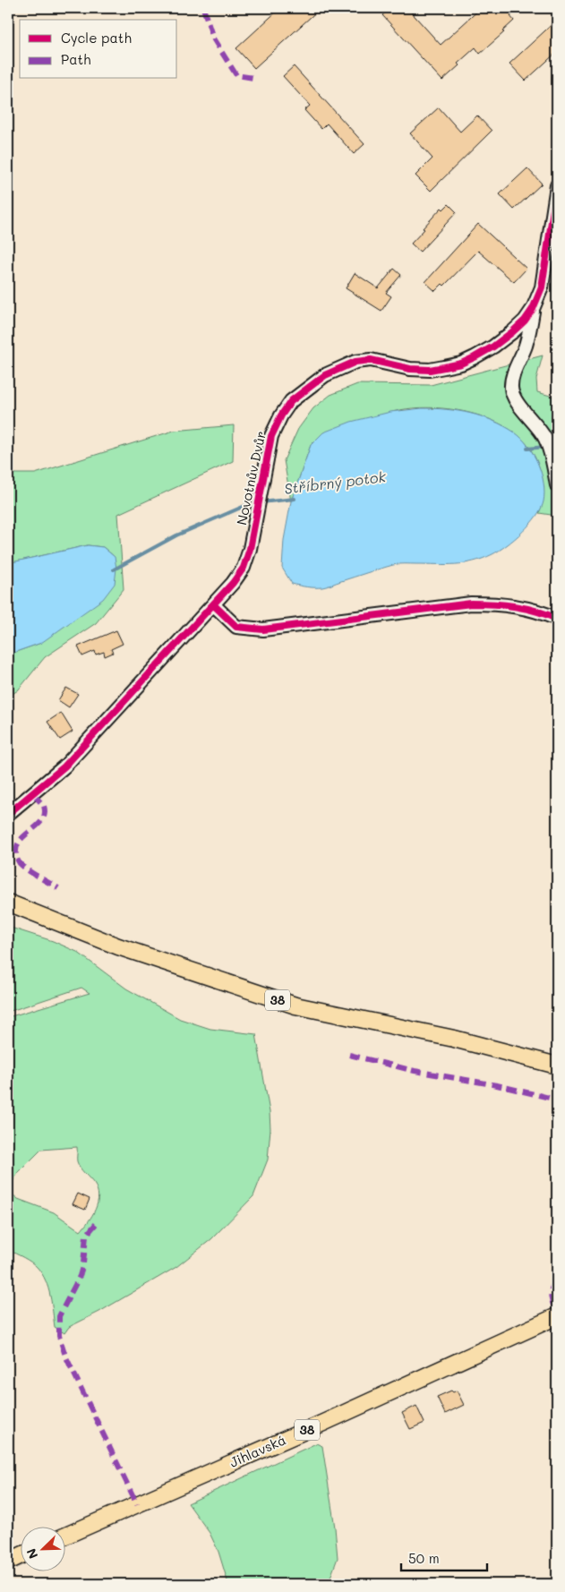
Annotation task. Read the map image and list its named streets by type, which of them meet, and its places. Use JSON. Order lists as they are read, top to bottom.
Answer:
{
  "streets": {
    "main road": ["38", "Jihlavská"],
    "street": ["Novotnův Dvůr"]
  },
  "water": ["Stříbrný potok"],
  "legend": ["Cycle path", "Path"],
  "scale_bar": "50 m",
  "north": "bottom left"
}
